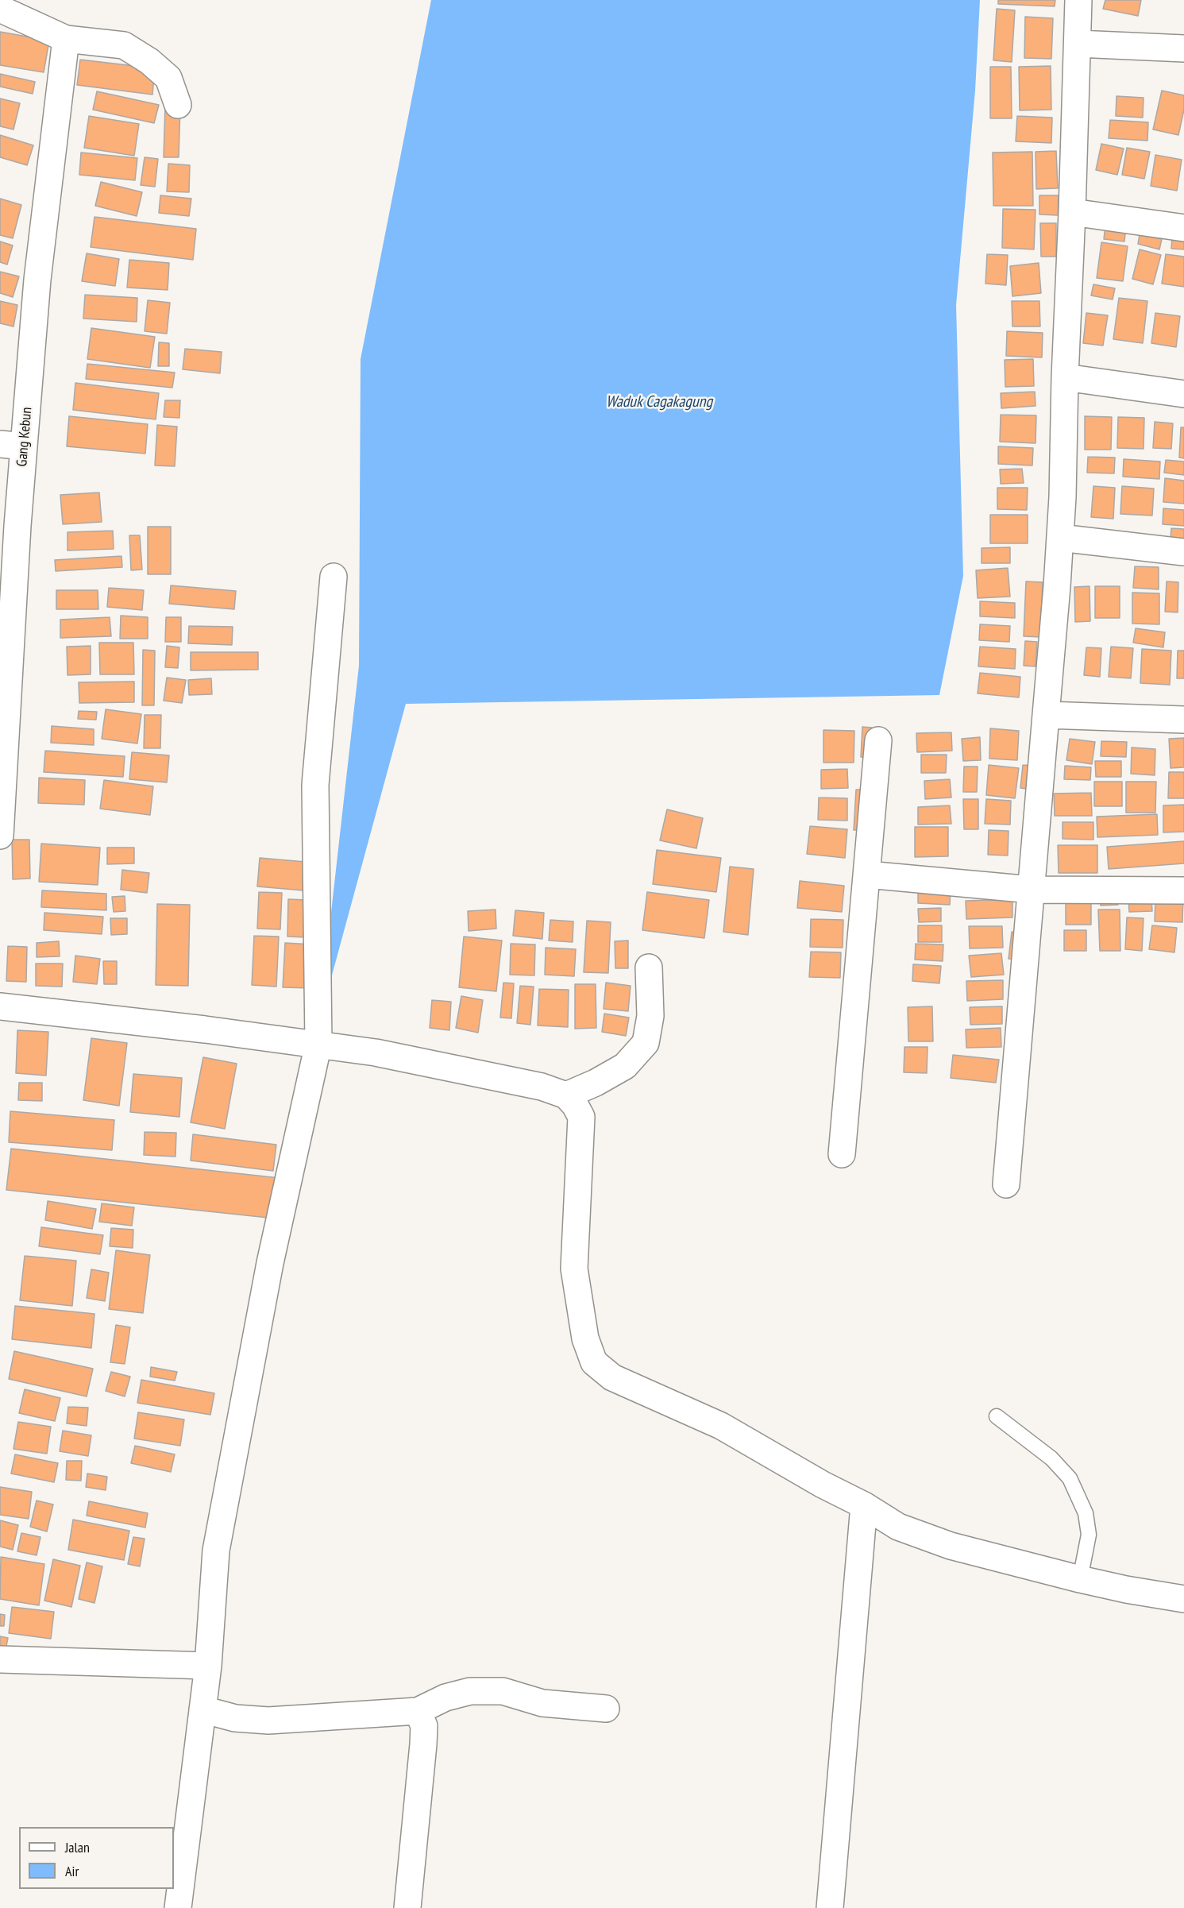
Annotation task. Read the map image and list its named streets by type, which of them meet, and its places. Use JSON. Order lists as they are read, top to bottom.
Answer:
{
  "streets": {
    "street": ["Gang Kebun"]
  },
  "water": ["Waduk Cagakagung"],
  "legend": ["Jalan", "Air"]
}
